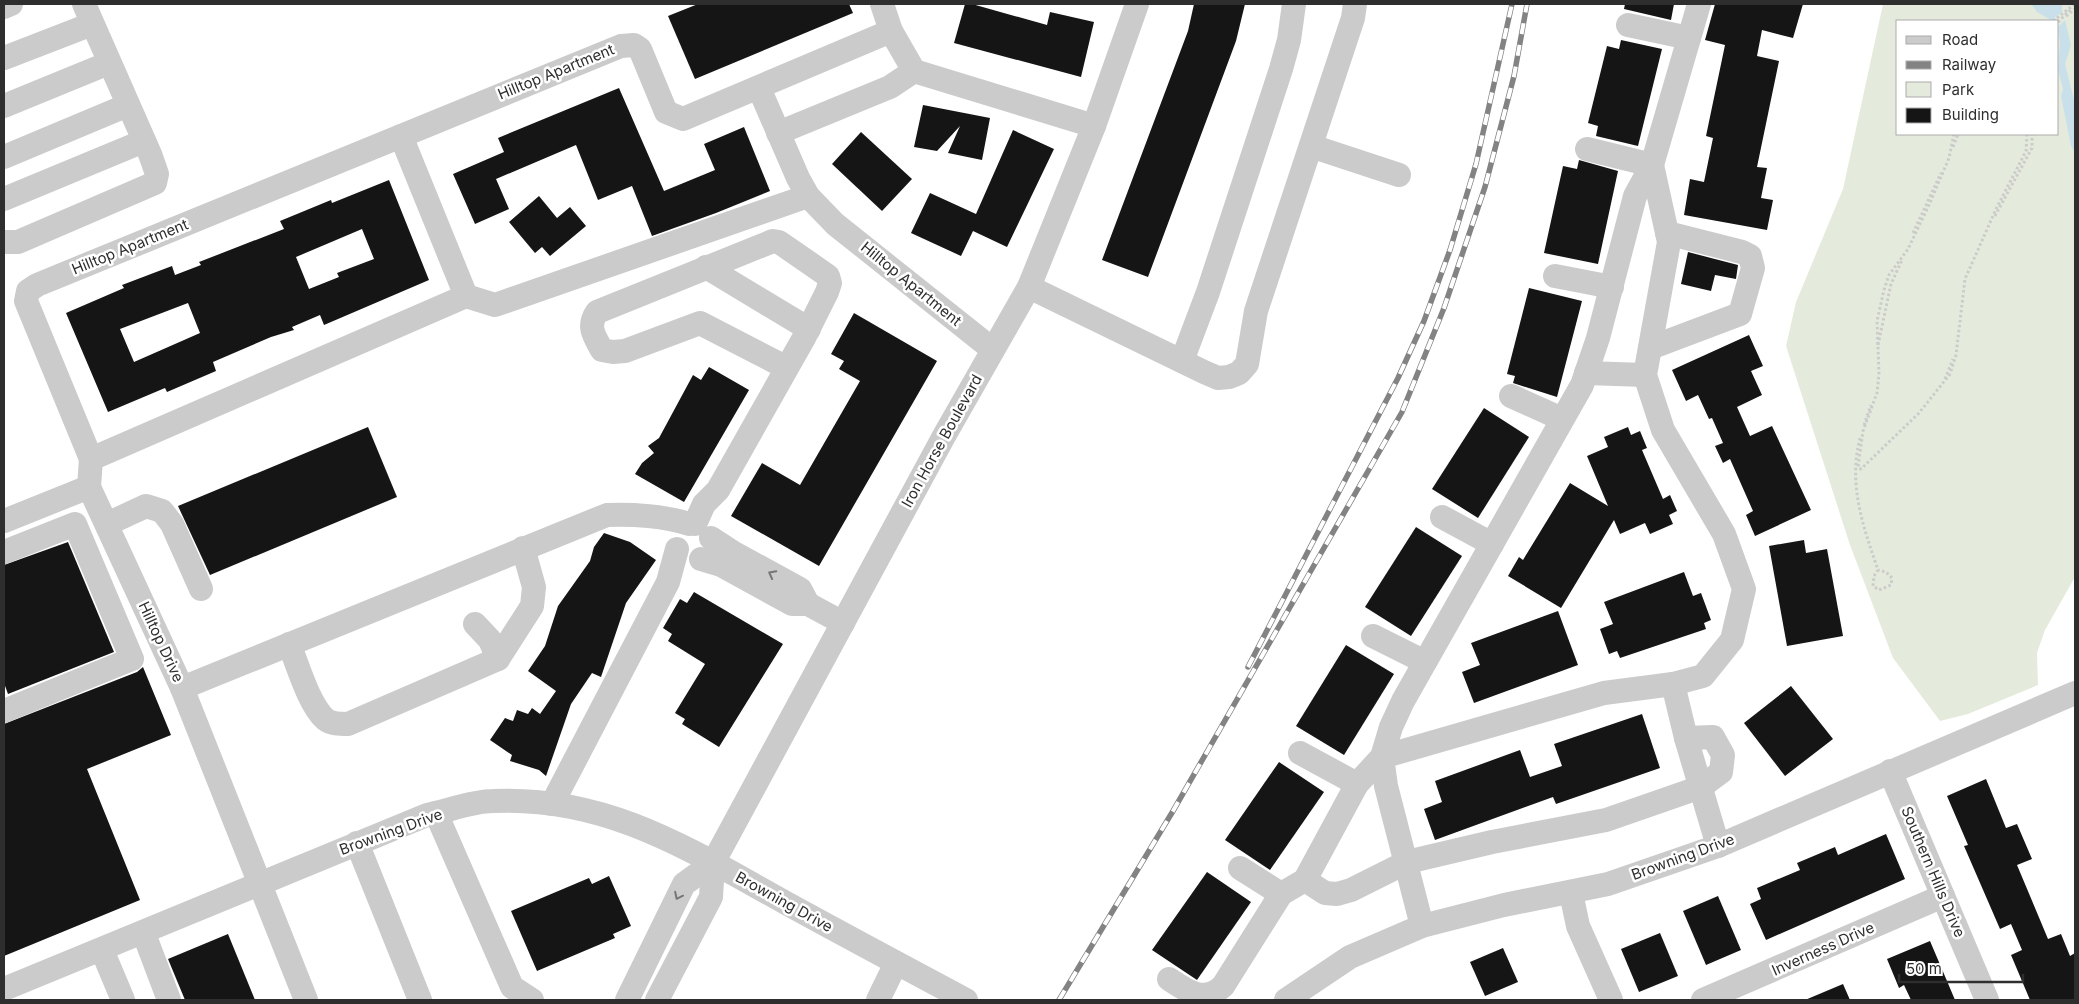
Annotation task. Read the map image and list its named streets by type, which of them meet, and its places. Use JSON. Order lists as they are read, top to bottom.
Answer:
{
  "streets": {
    "street": [
      "Hilltop Apartment",
      "Iron Horse Boulevard",
      "Hilltop Drive",
      "Browning Drive",
      "Southern Hills Drive",
      "Inverness Drive"
    ]
  },
  "crossings": [
    ["Hilltop Apartment", "Iron Horse Boulevard"],
    ["Hilltop Apartment", "Hilltop Drive"],
    ["Iron Horse Boulevard", "Browning Drive"],
    ["Hilltop Drive", "Browning Drive"],
    ["Browning Drive", "Southern Hills Drive"],
    ["Southern Hills Drive", "Inverness Drive"]
  ],
  "legend": [
    "Road",
    "Railway",
    "Park",
    "Building"
  ],
  "scale_bar": "50 m"
}
